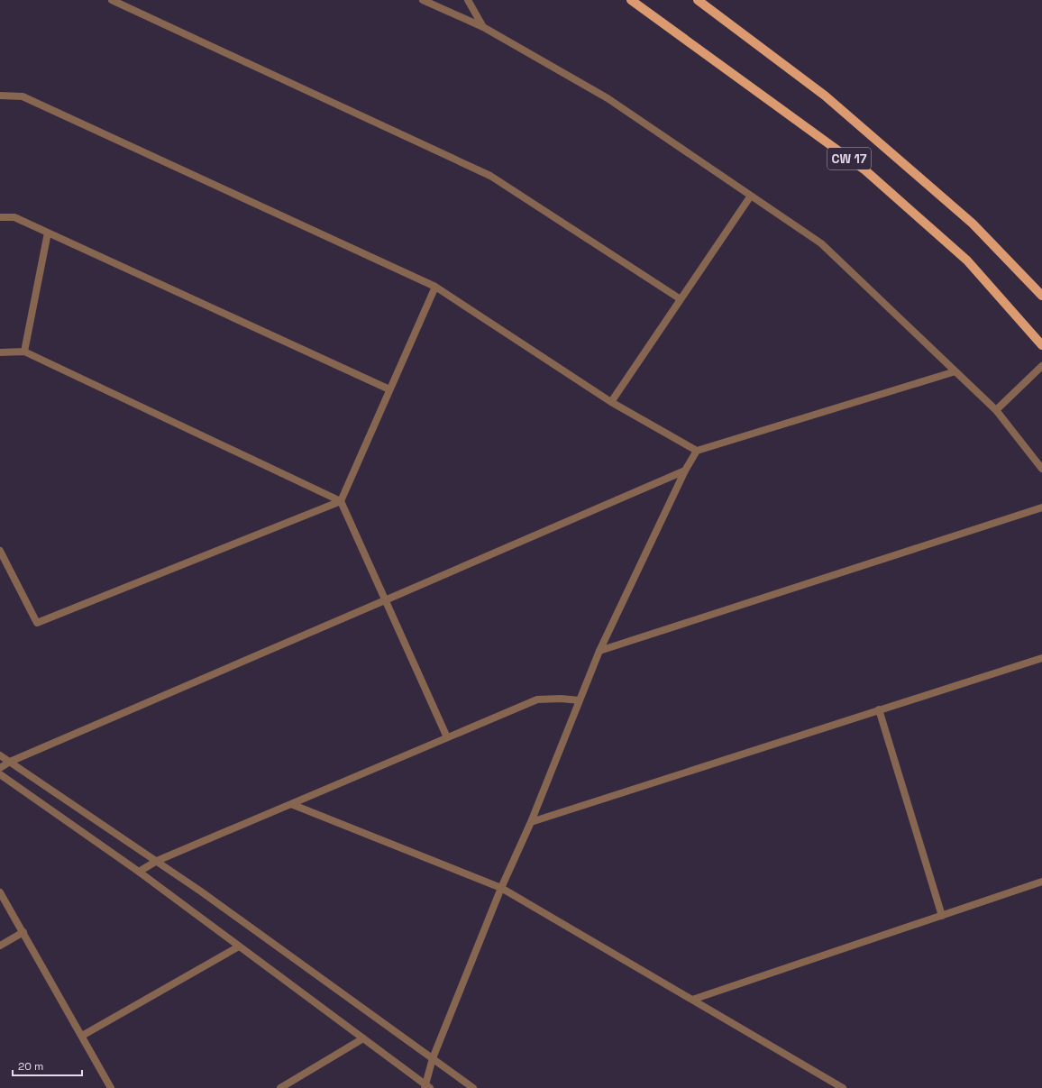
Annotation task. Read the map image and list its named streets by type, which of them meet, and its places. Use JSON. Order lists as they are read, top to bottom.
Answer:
{
  "streets": {
    "main road": ["CW 17"]
  },
  "scale_bar": "20 m"
}
